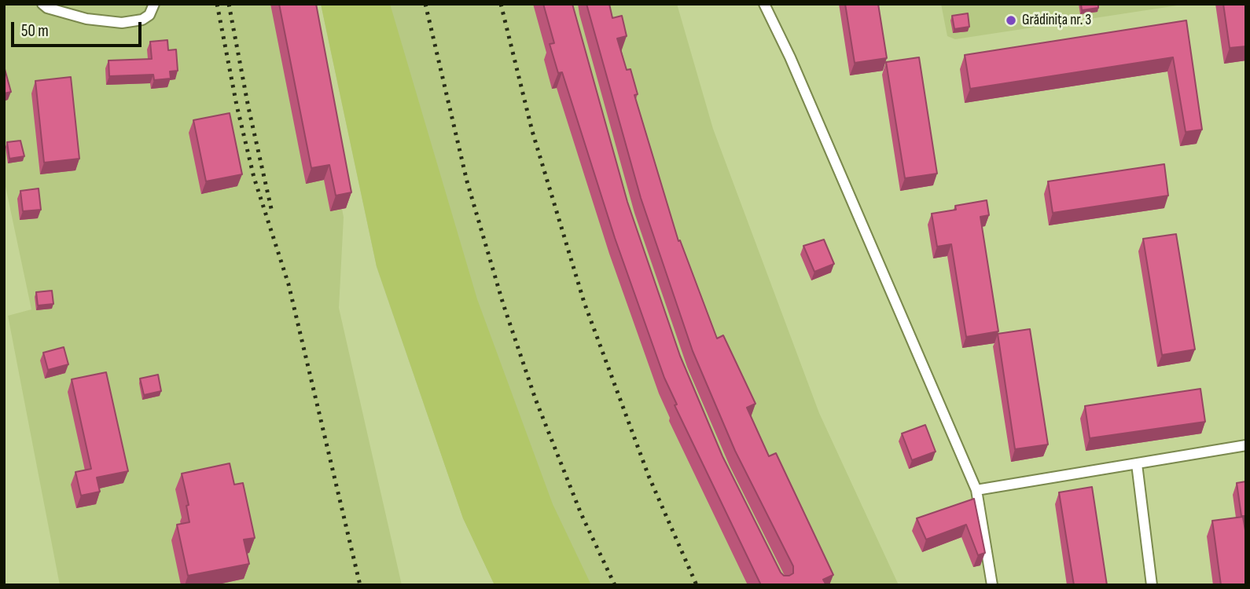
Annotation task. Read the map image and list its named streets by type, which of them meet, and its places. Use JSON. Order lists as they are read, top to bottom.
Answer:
{
  "places": ["Grădinița nr. 3"],
  "scale_bar": "50 m"
}
